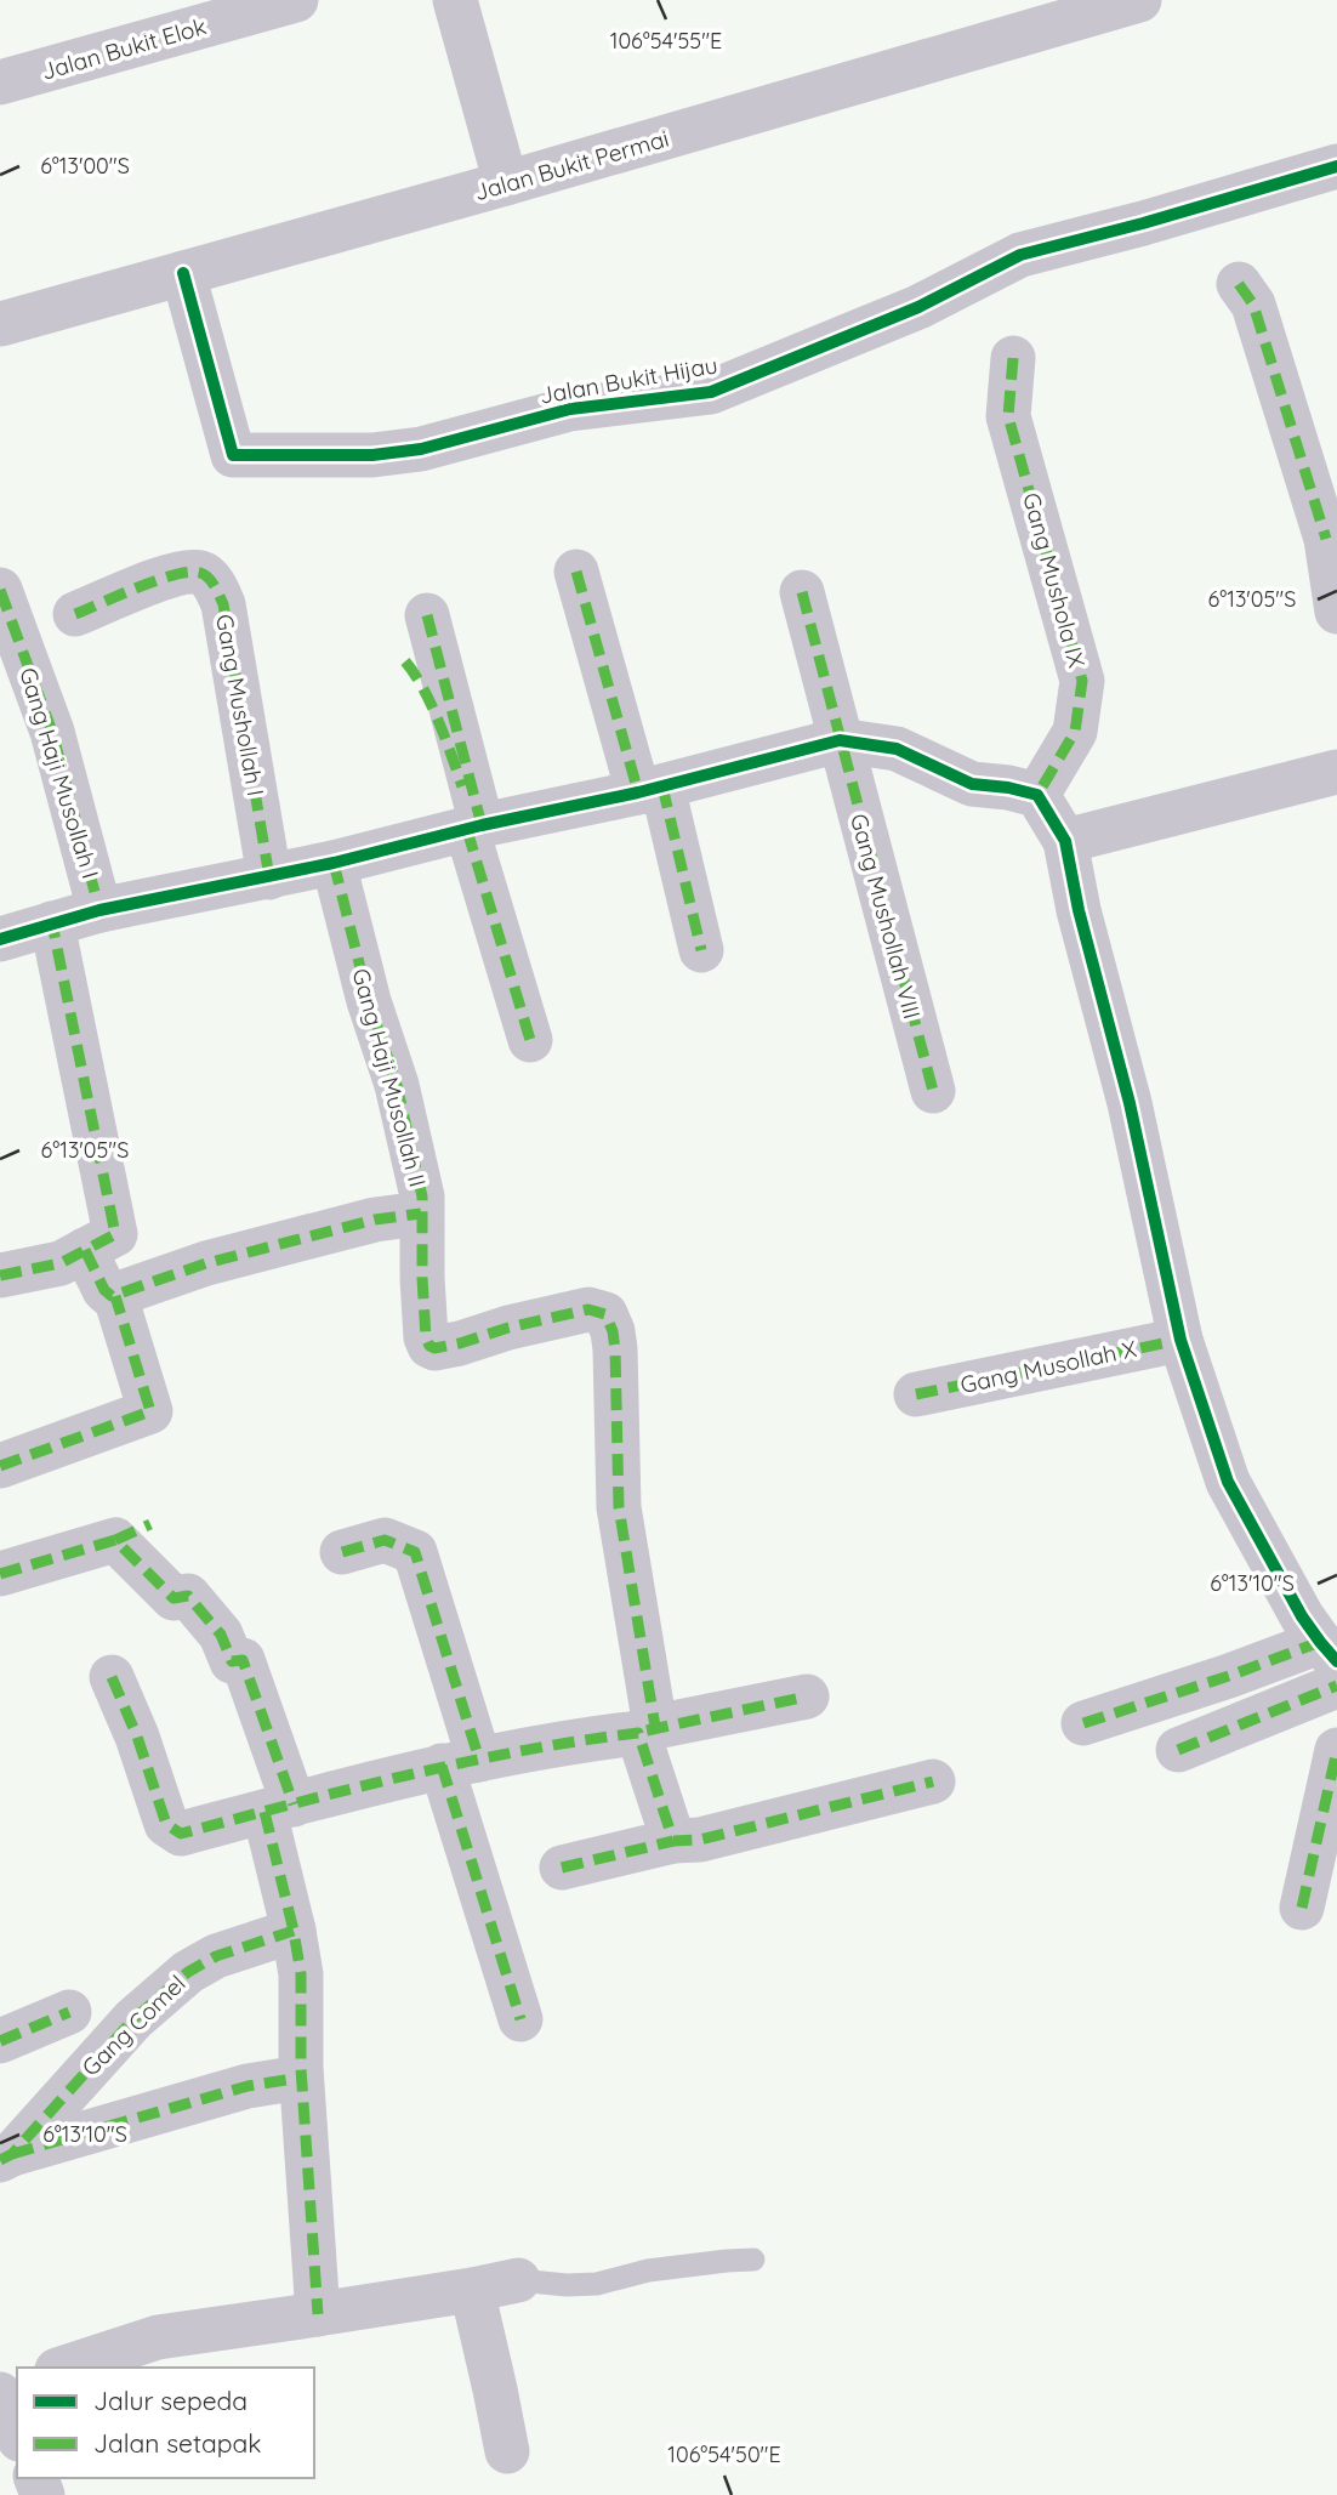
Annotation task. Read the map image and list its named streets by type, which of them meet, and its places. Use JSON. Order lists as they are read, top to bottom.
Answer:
{
  "streets": {
    "street": [
      "Jalan Bukit Elok",
      "Jalan Bukit Permai",
      "Jalan Bukit Hijau",
      "Gang Mushola IX",
      "Gang Mushollah I",
      "Gang Haji Musollah I",
      "Gang Mushollah VIII",
      "Gang Haji Musollah II",
      "Gang Musollah X",
      "Gang Comel"
    ]
  },
  "crossings": [
    ["Jalan Bukit Permai", "Jalan Bukit Hijau"]
  ],
  "legend": ["Jalur sepeda", "Jalan setapak"],
  "coordinates": [
    "106°54'55\"E",
    "6°13'00\"S",
    "6°13'05\"S",
    "6°13'10\"S",
    "106°54'50\"E"
  ]
}
